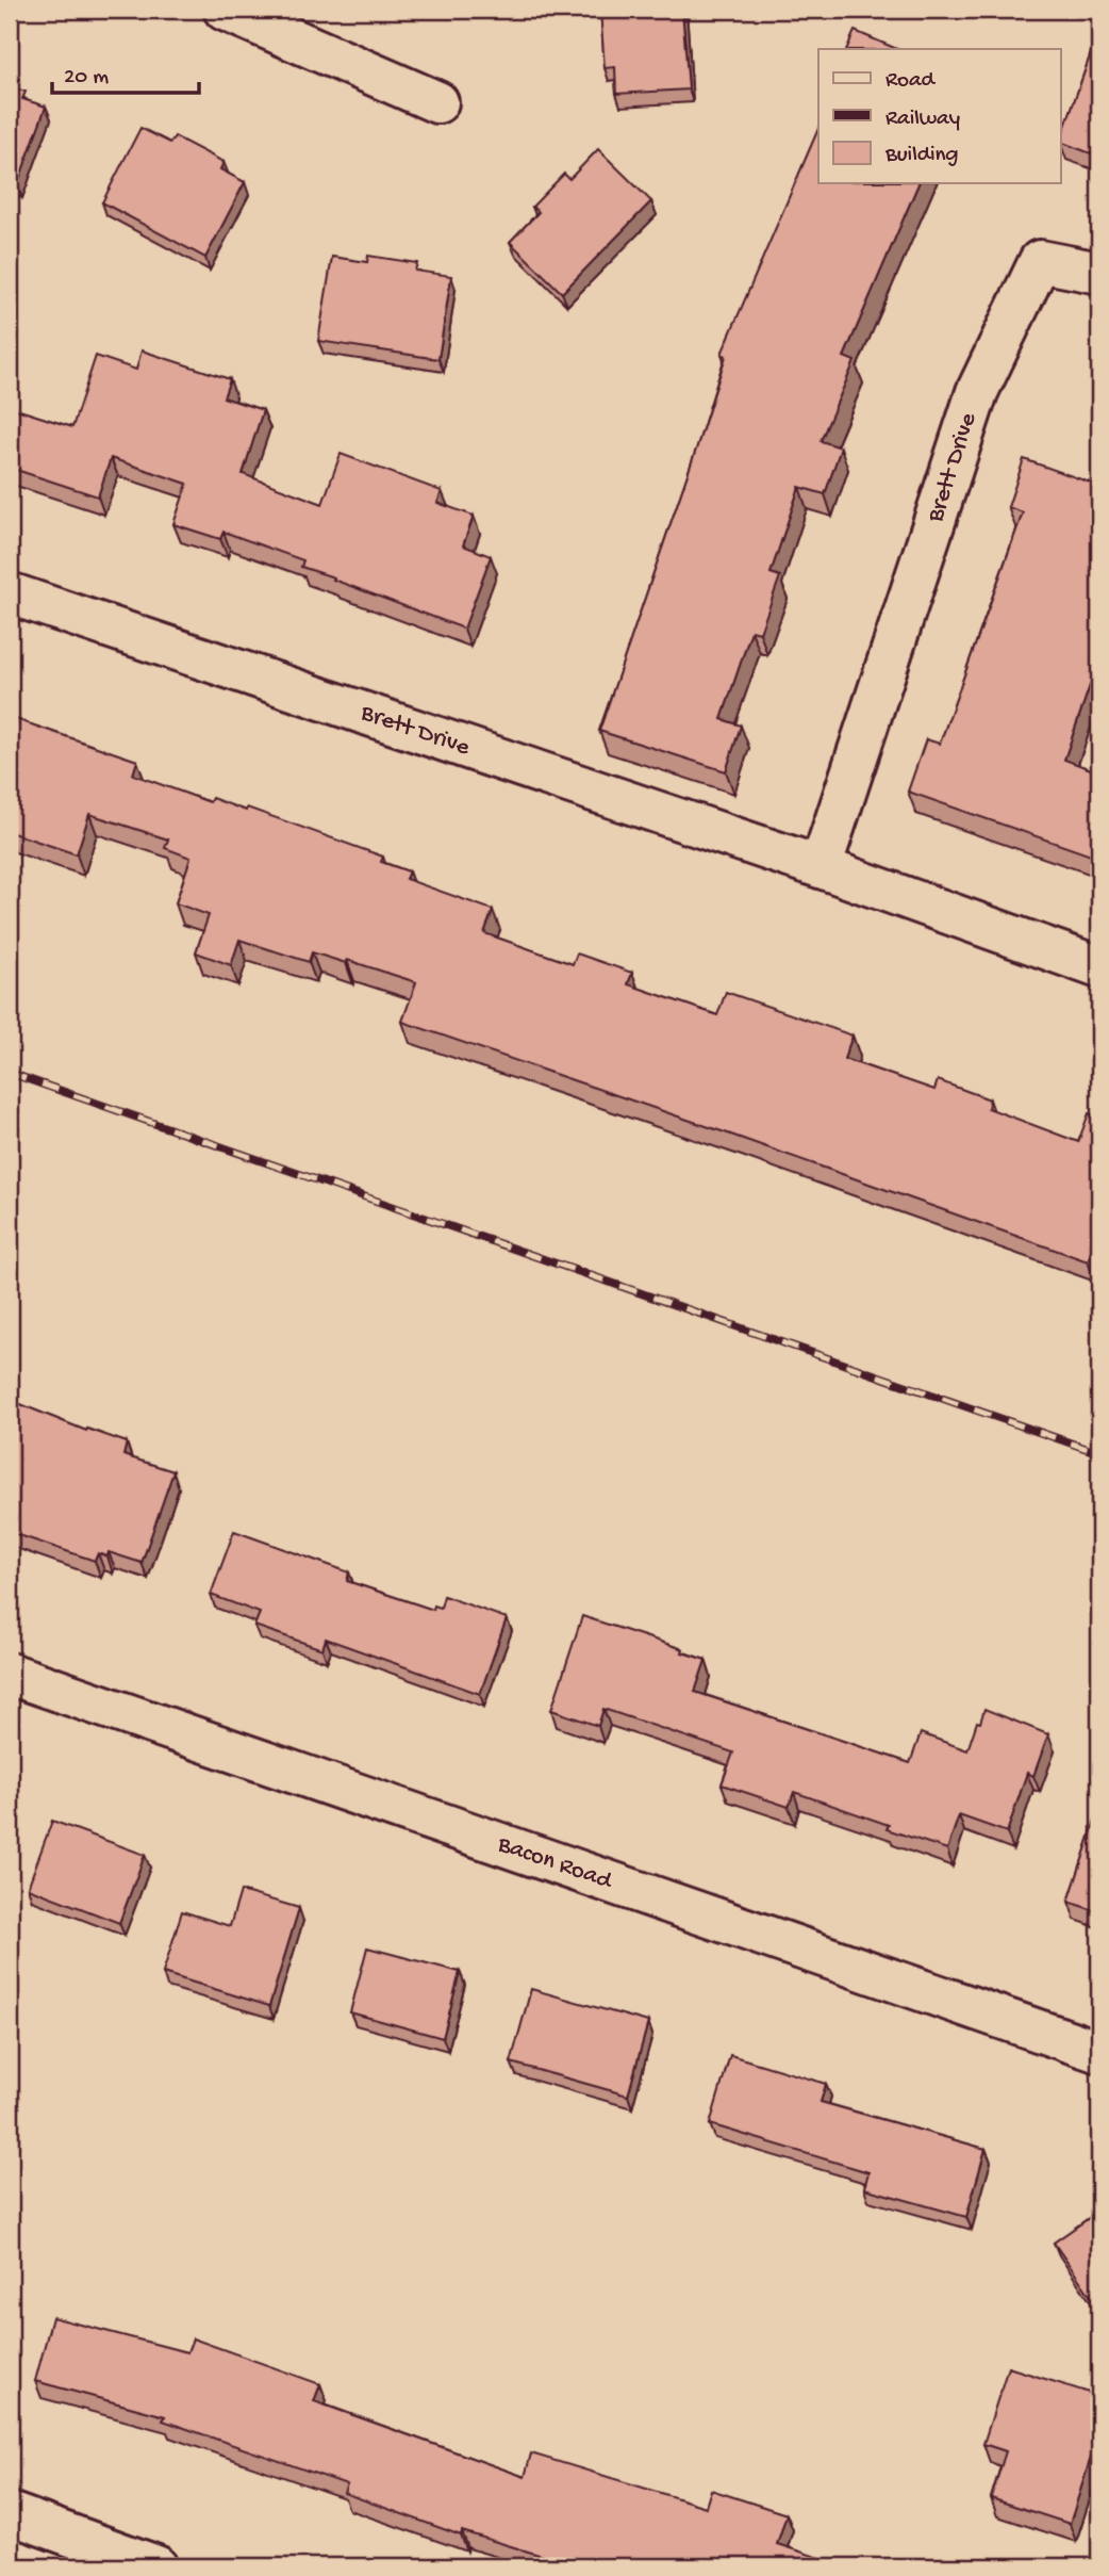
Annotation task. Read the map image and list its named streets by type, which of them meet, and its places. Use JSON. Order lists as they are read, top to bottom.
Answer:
{
  "streets": {
    "street": ["Brett Drive", "Bacon Road"]
  },
  "legend": ["Road", "Railway", "Building"],
  "scale_bar": "20 m"
}
